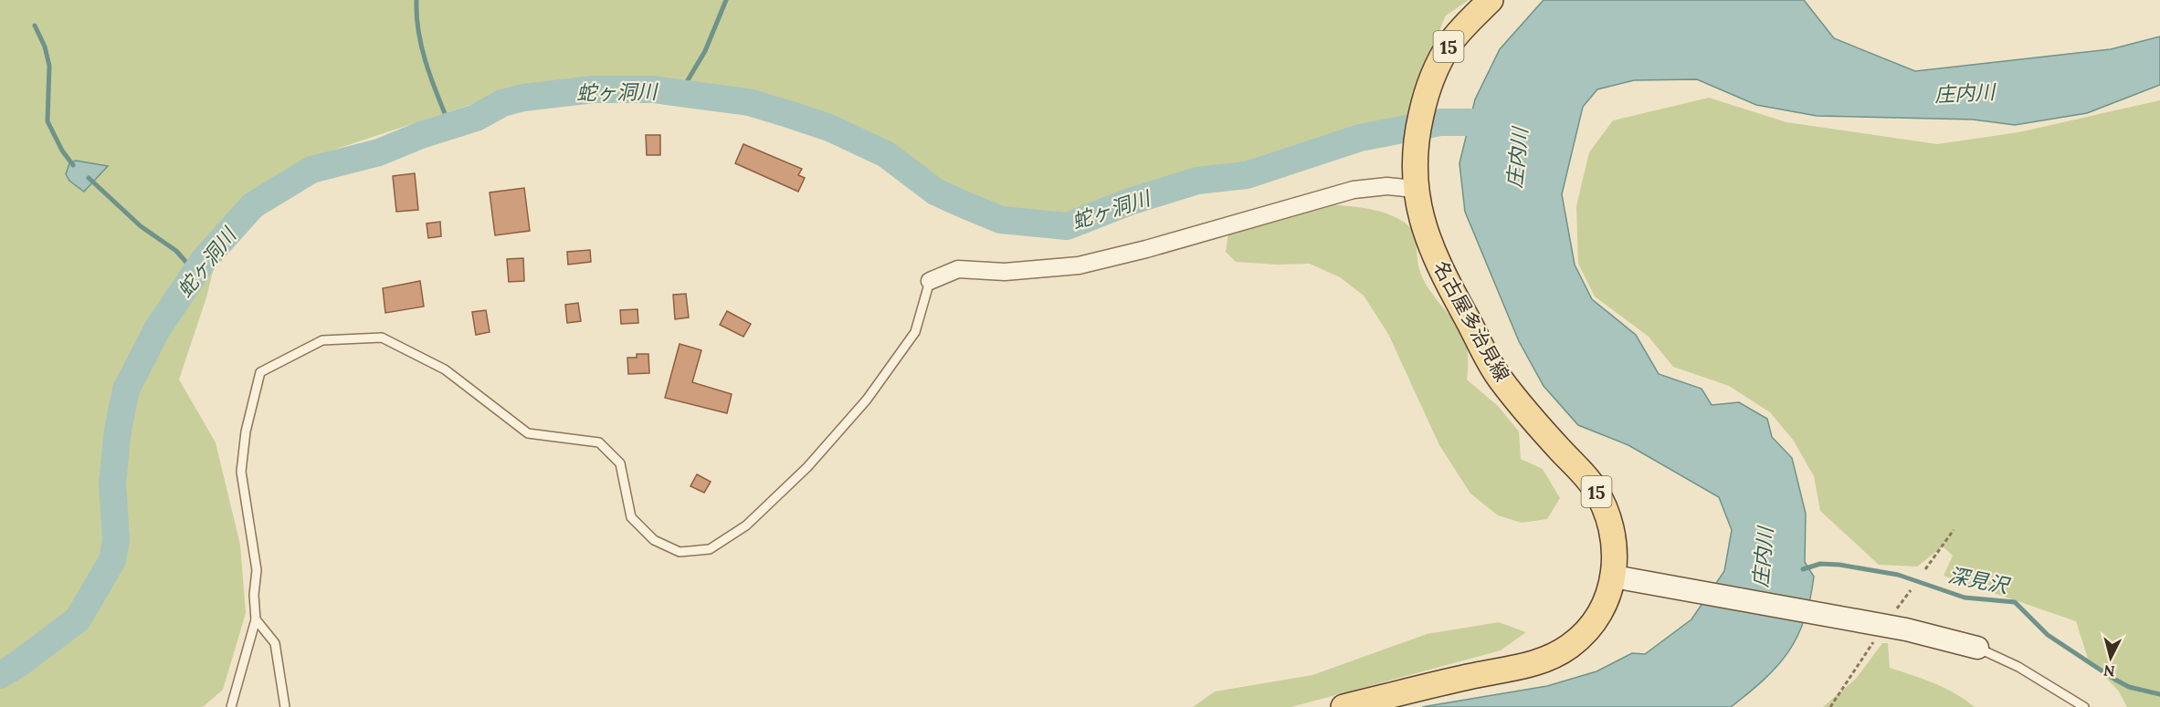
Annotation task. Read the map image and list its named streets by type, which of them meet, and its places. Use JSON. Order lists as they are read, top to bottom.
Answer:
{
  "streets": {
    "main road": ["15", "名古屋多治見線"]
  },
  "water": ["蛇ヶ洞川", "庄内川", "深見沢"],
  "north": "bottom"
}
